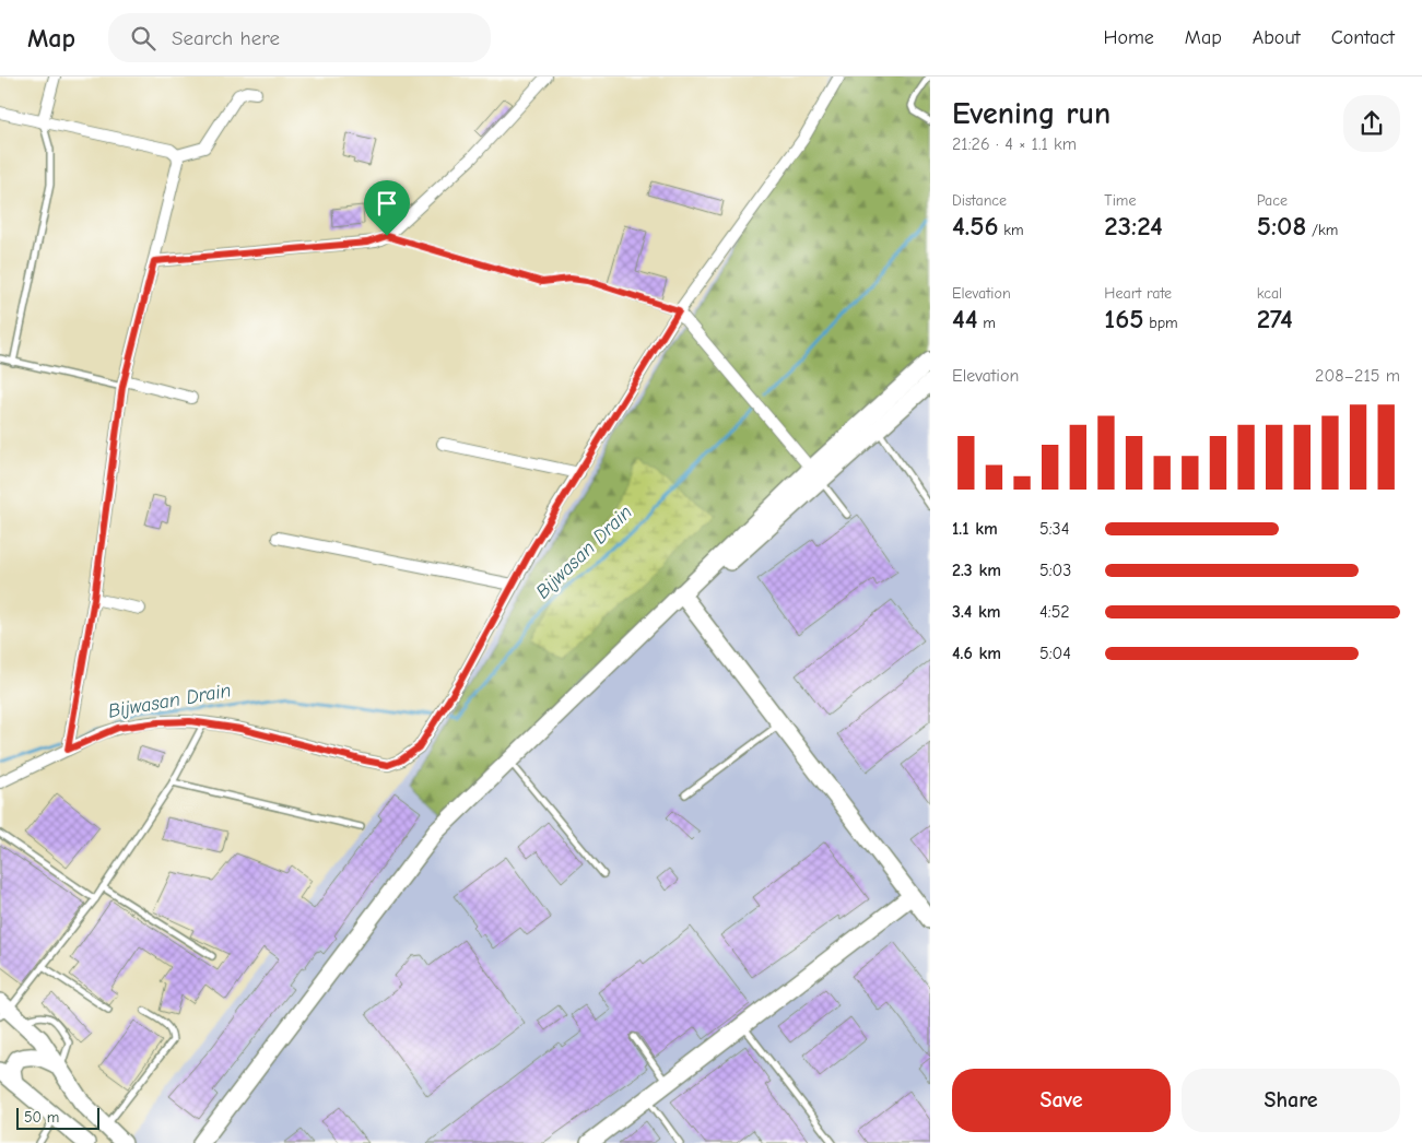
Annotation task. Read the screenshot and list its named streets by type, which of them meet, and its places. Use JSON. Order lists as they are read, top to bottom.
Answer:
{
  "water": ["Bijwasan Drain"],
  "scale_bar": "50 m",
  "page": {
    "header": "Map",
    "search": "Search here",
    "nav": [
      "Home",
      "Map",
      "About",
      "Contact"
    ],
    "heading": ["Evening run", "21:26 · 4 × 1.1 km"],
    "stats": [
      ["Distance", "4.56 km"],
      ["Time", "23:24"],
      ["Pace", "5:08 /km"],
      ["Elevation", "44 m"],
      ["Heart rate", "165 bpm"],
      ["kcal", "274"]
    ],
    "chart": ["Elevation", "208–215 m"],
    "list": [
      {
        "name": "1.1 km",
        "note": "5:34"
      },
      {
        "name": "2.3 km",
        "note": "5:03"
      },
      {
        "name": "3.4 km",
        "note": "4:52"
      },
      {
        "name": "4.6 km",
        "note": "5:04"
      }
    ],
    "buttons": ["Save", "Share"],
    "scale": "50 m"
  }
}
